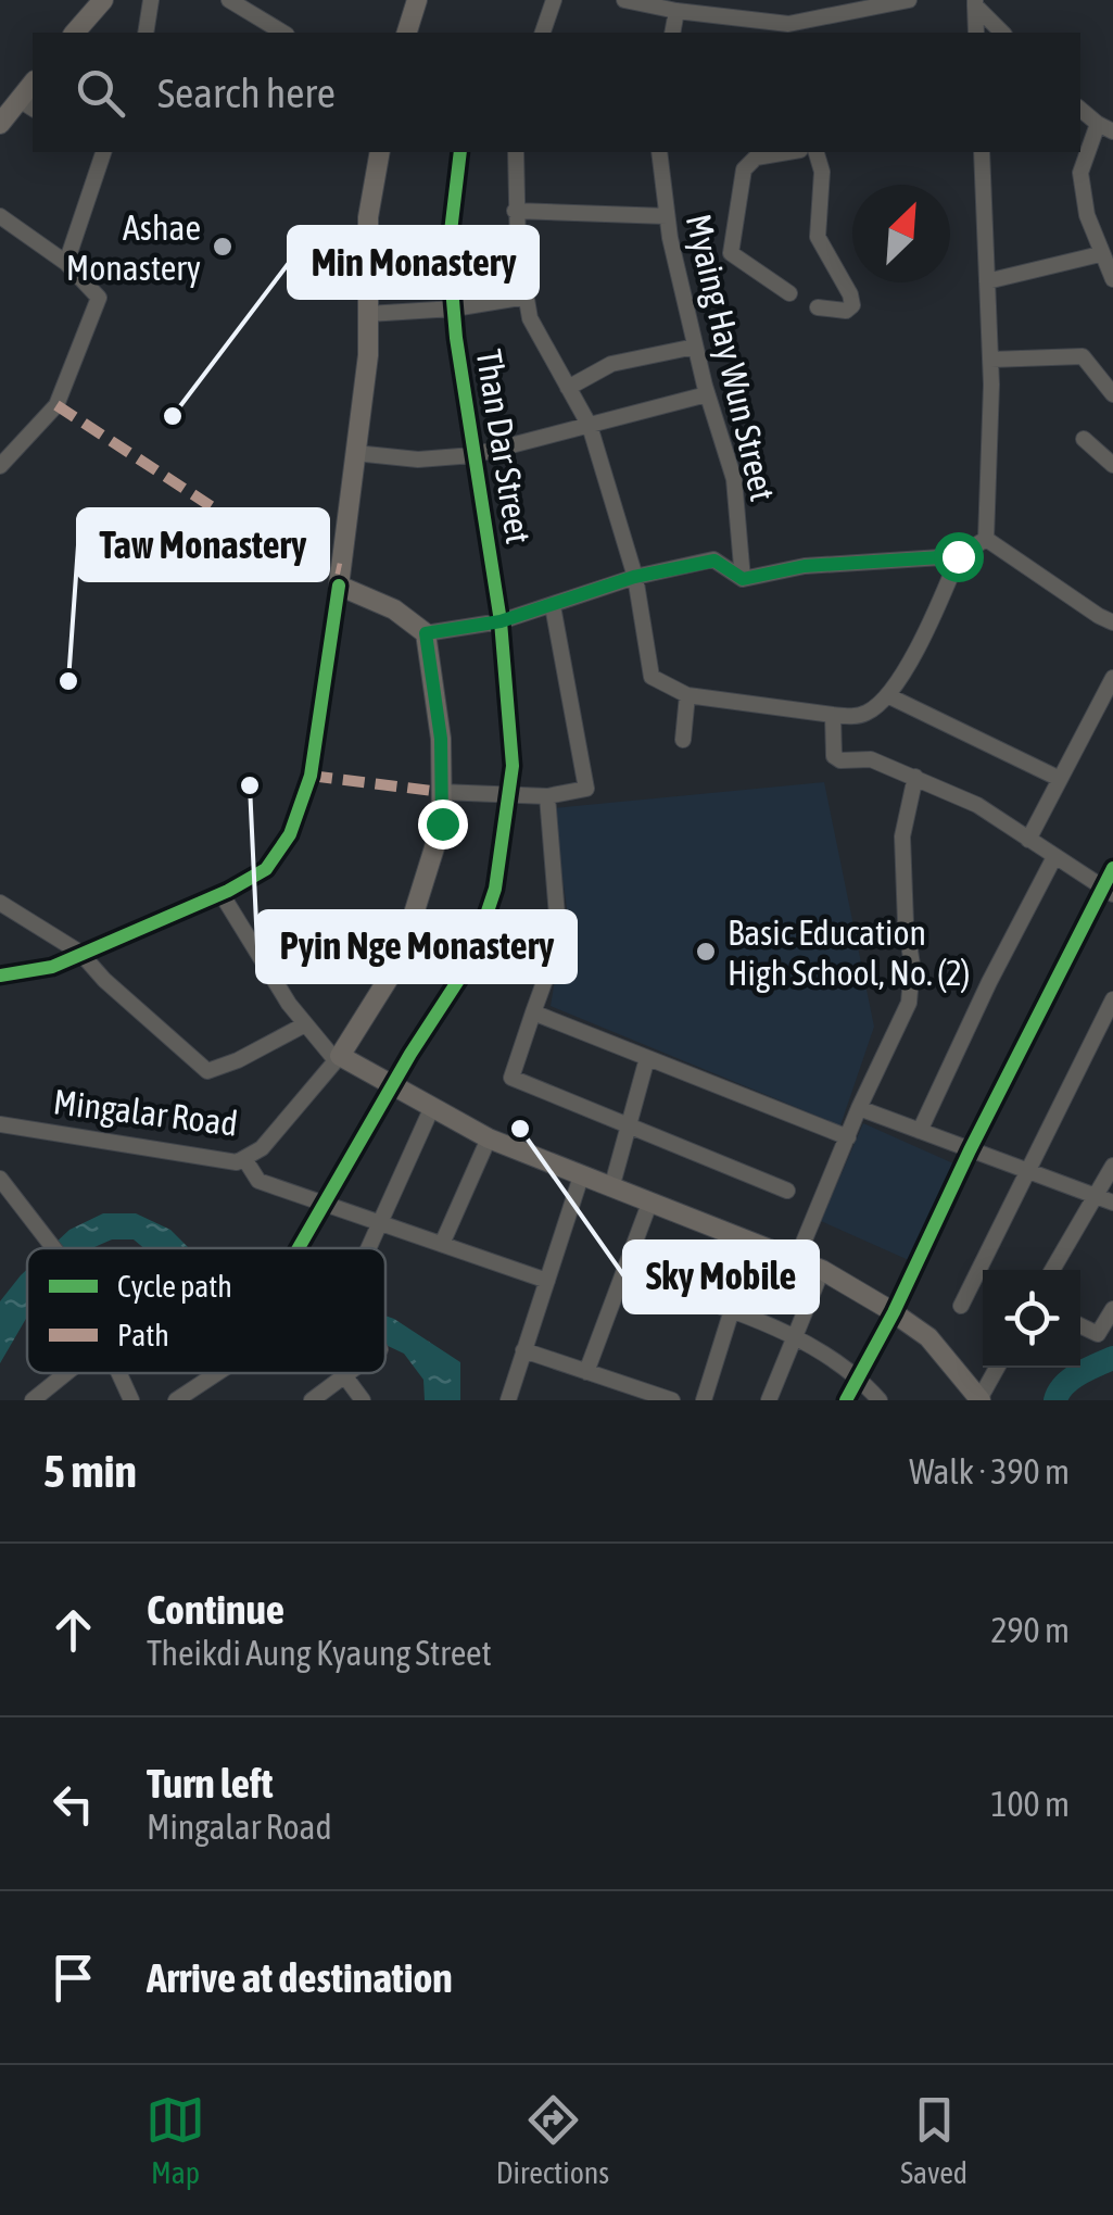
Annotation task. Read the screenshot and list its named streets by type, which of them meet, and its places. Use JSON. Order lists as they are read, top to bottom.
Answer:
{
  "streets": {
    "main road": ["Mingalar Road"],
    "street": ["Myaing Hay Wun Street", "Than Dar Street"]
  },
  "places": [
    "Ashae Monastery",
    "Min Monastery",
    "Taw Monastery",
    "Pyin Nge Monastery",
    "Basic Education High School, No. (2)",
    "Sky Mobile"
  ],
  "legend": ["Cycle path", "Path"],
  "north": "top right",
  "page": {
    "search": "Search here",
    "heading": ["5 min", "Walk · 390 m"],
    "list": [
      ["Continue", "Theikdi Aung Kyaung Street", "290 m"],
      ["Turn left", "Mingalar Road", "100 m"],
      "Arrive at destination"
    ],
    "nav": ["Map", "Directions", "Saved"]
  }
}
